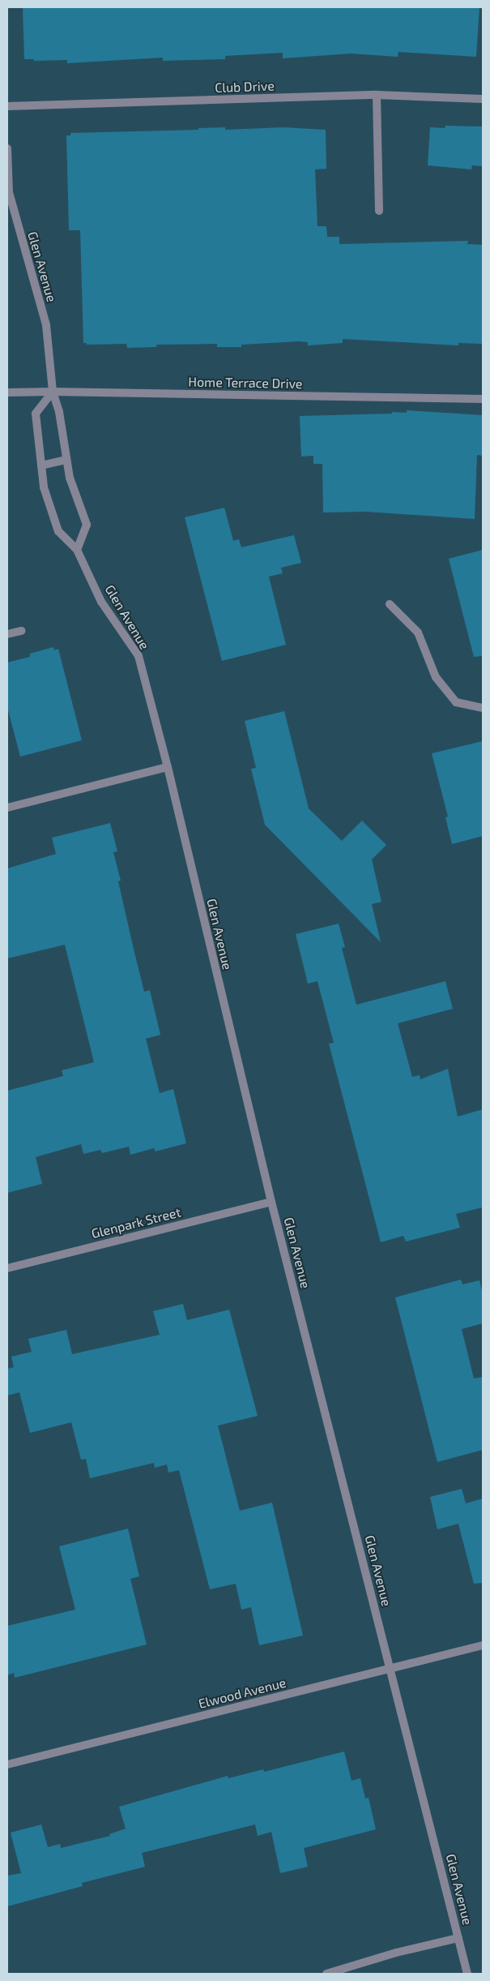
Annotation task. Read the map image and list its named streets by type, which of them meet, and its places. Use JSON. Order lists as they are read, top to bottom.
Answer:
{
  "streets": {
    "street": [
      "Club Drive",
      "Glen Avenue",
      "Home Terrace Drive",
      "Glenpark Street",
      "Elwood Avenue"
    ]
  },
  "crossings": [
    ["Glen Avenue", "Home Terrace Drive"],
    ["Glen Avenue", "Glenpark Street"],
    ["Glen Avenue", "Elwood Avenue"]
  ]
}
